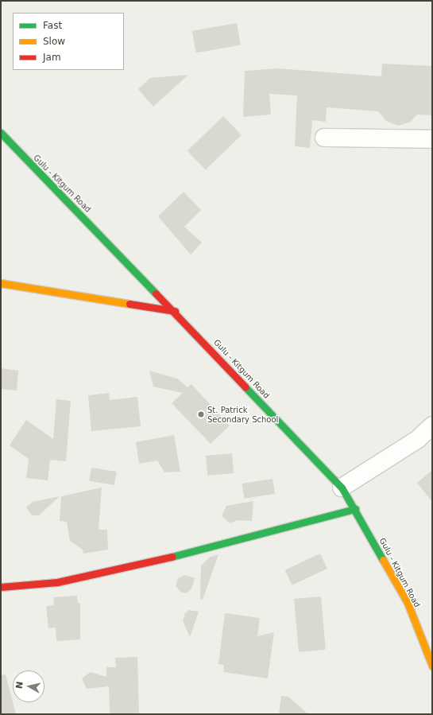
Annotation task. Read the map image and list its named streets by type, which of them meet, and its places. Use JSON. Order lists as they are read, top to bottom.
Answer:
{
  "streets": {
    "main road": ["Gulu - Kitgum Road"]
  },
  "places": ["St. Patrick Secondary School"],
  "legend": ["Fast", "Slow", "Jam"],
  "north": "left"
}
